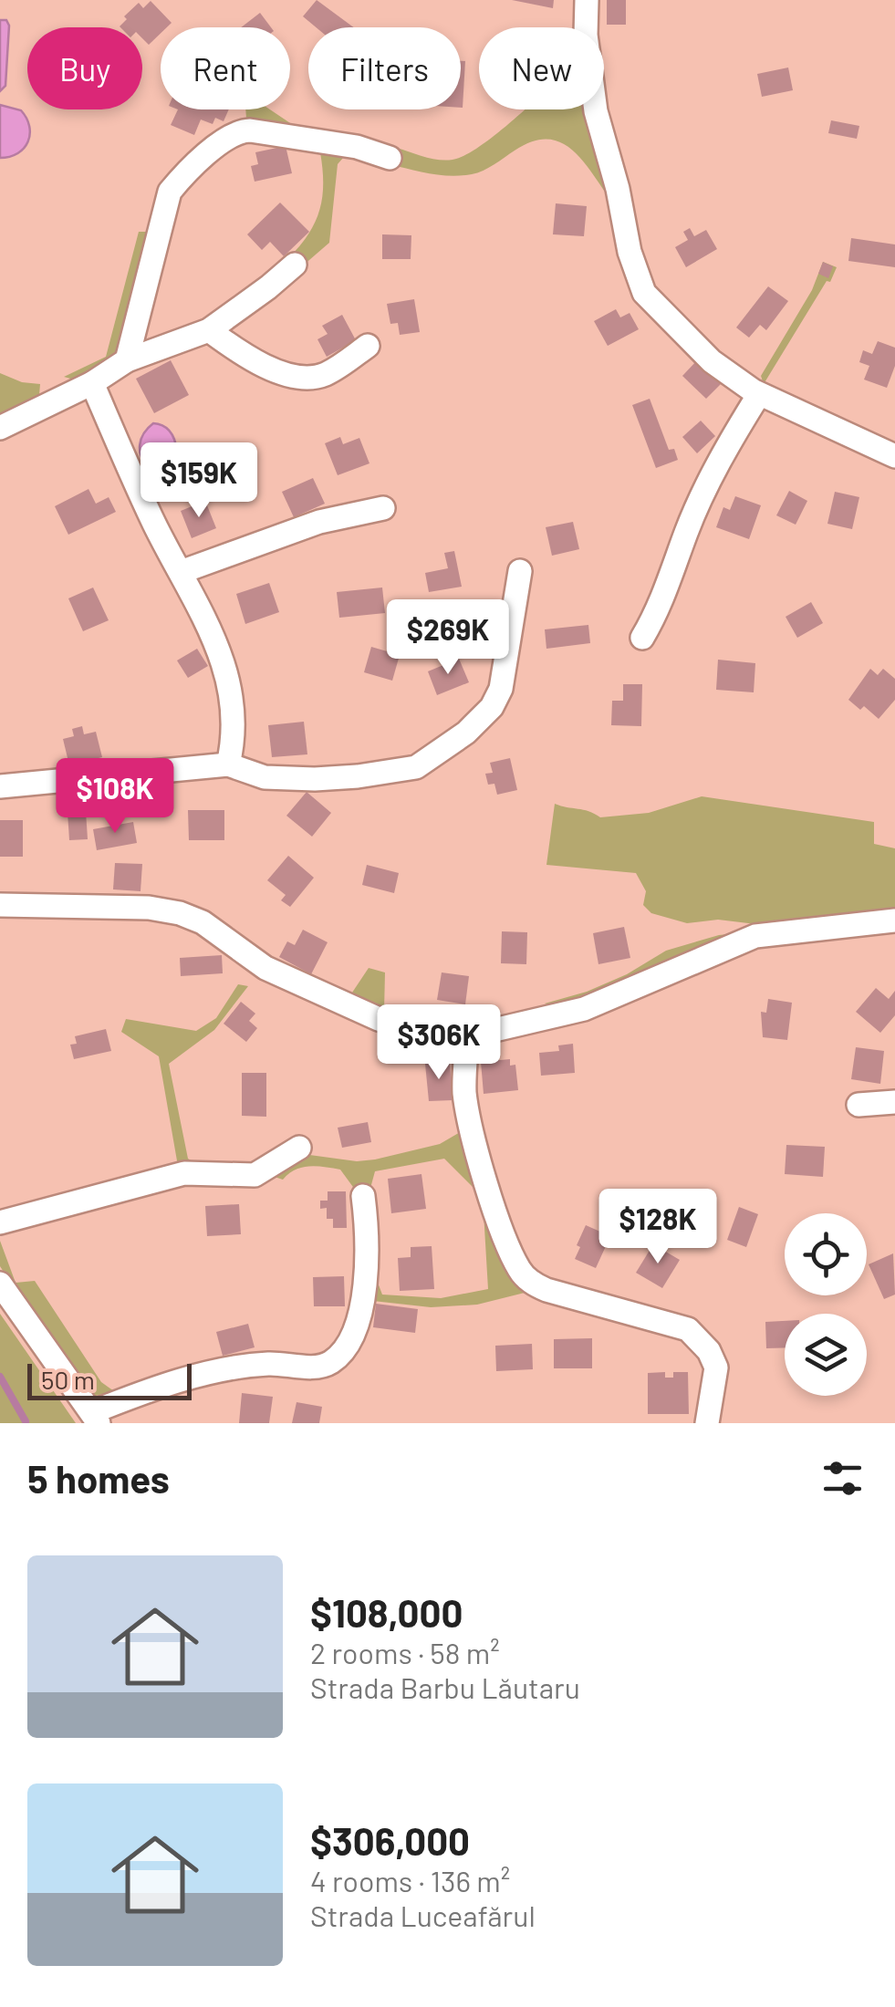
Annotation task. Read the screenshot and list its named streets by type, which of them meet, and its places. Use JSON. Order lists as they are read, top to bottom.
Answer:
{
  "scale_bar": "50 m",
  "page": {
    "chip": [
      "Buy",
      "Rent",
      "Filters",
      "New"
    ],
    "price": [
      "$159K",
      "$269K",
      "$108K",
      "$306K",
      "$128K"
    ],
    "scale": "50 m",
    "heading": "5 homes",
    "list": [
      {
        "name": "$108,000",
        "note": "2 rooms · 58 m² · Strada Barbu Lăutaru"
      },
      {
        "name": "$306,000",
        "note": "4 rooms · 136 m² · Strada Luceafărul"
      }
    ]
  }
}
